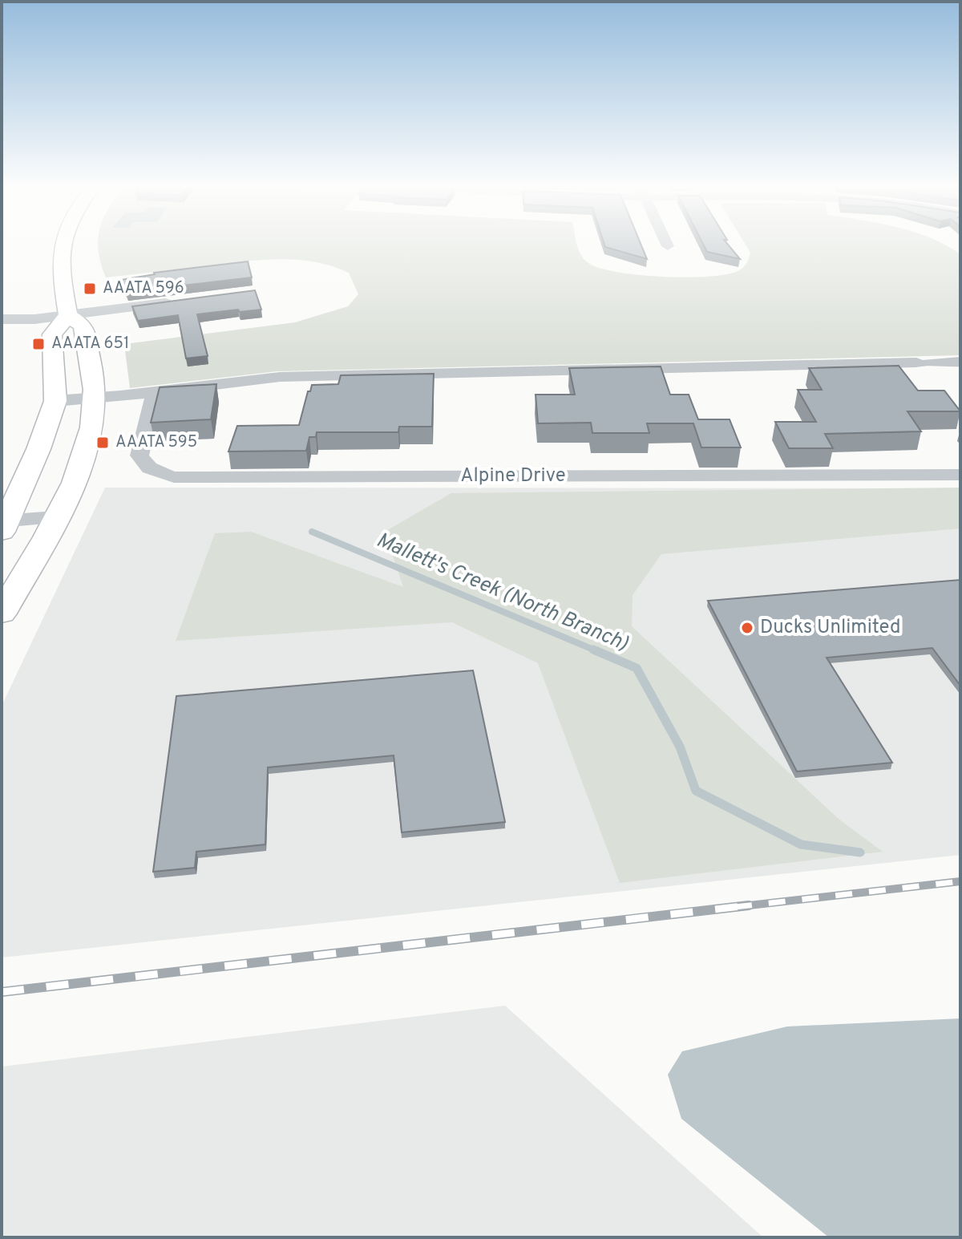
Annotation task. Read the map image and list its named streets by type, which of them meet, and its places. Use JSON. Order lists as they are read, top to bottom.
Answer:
{
  "streets": {
    "street": ["Alpine Drive"]
  },
  "water": ["Mallett's Creek (North Branch)"],
  "places": {
    "transit": ["AAATA 596", "AAATA 651", "AAATA 595"],
    "other": ["Ducks Unlimited"]
  }
}
